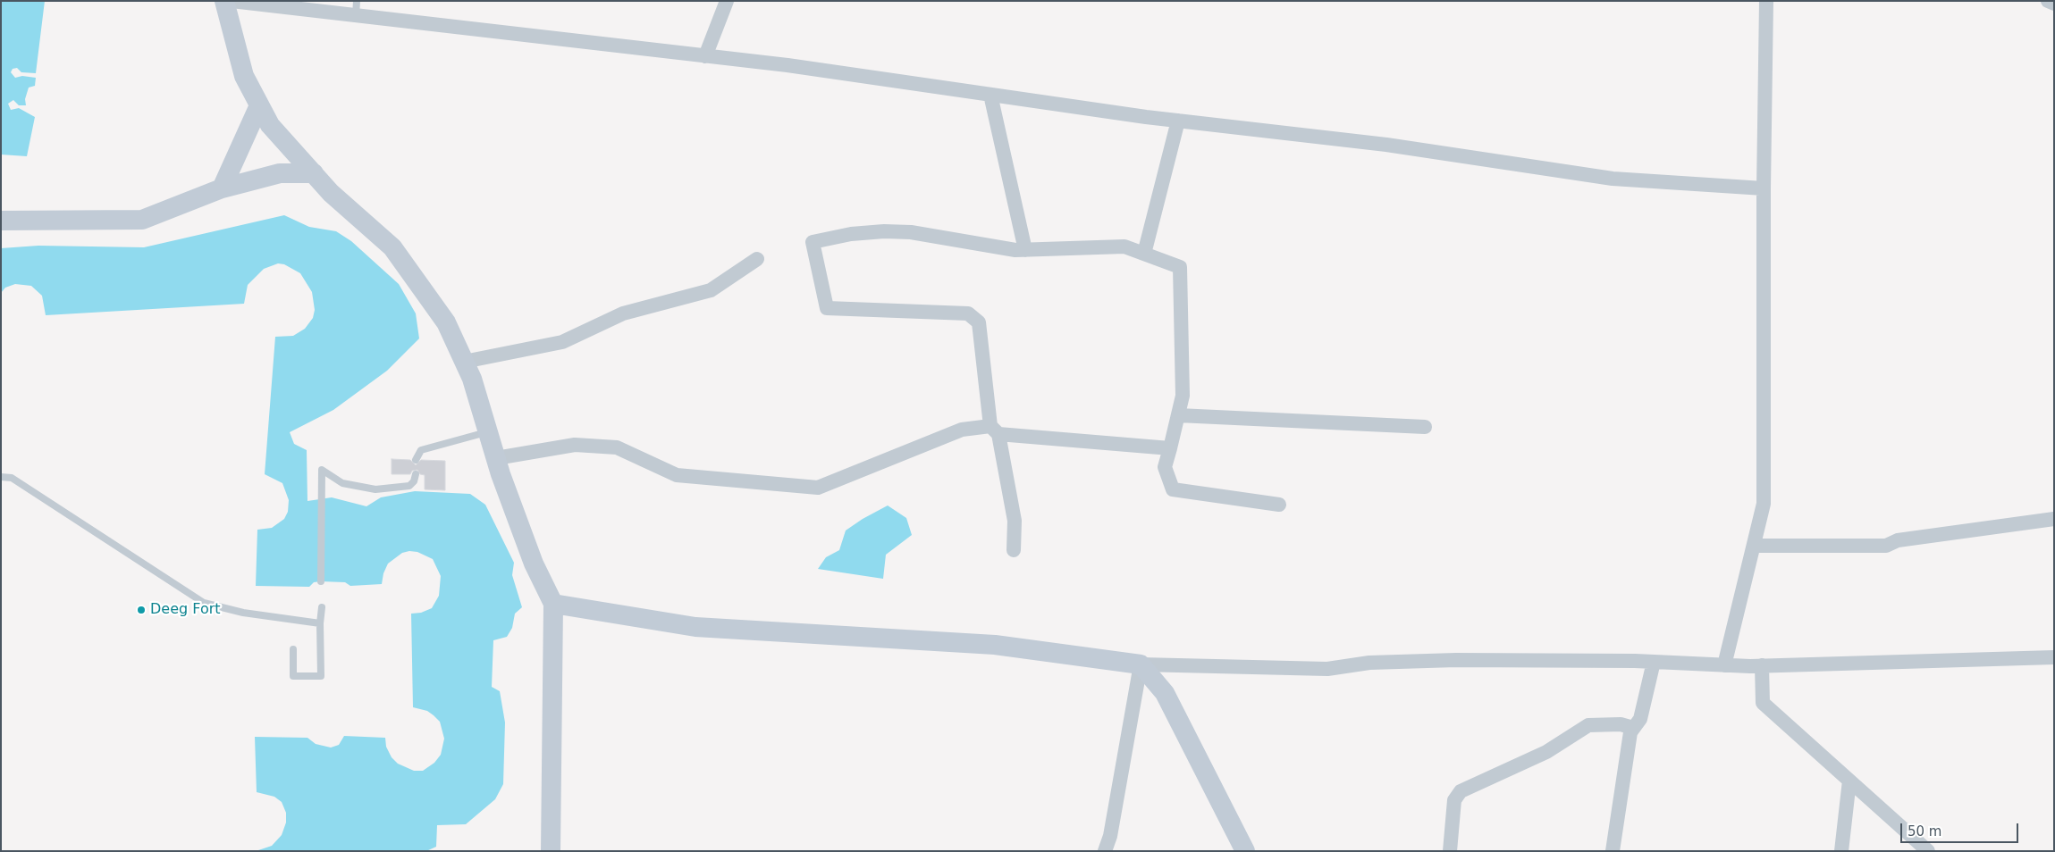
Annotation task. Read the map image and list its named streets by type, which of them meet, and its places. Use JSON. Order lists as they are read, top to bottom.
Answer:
{
  "places": ["Deeg Fort"],
  "scale_bar": "50 m"
}
